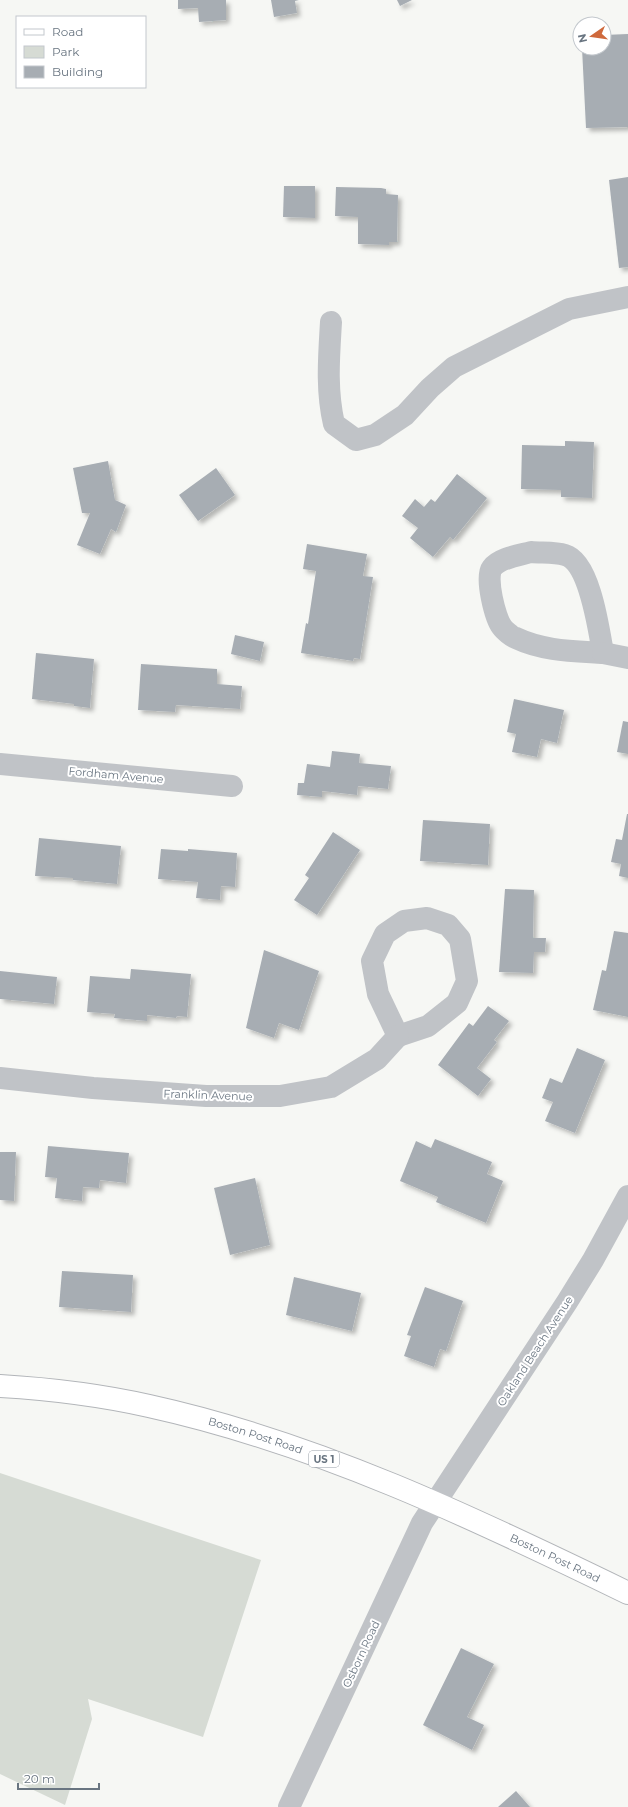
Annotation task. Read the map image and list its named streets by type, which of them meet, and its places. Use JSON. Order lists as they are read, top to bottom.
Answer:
{
  "streets": {
    "main road": ["Boston Post Road", "US 1"],
    "street": [
      "Fordham Avenue",
      "Franklin Avenue",
      "Oakland Beach Avenue",
      "Osborn Road"
    ]
  },
  "crossings": [
    ["Oakland Beach Avenue", "Boston Post Road"],
    ["Oakland Beach Avenue", "Osborn Road"],
    ["Boston Post Road", "Osborn Road"]
  ],
  "legend": ["Road", "Park", "Building"],
  "scale_bar": "20 m",
  "north": "left"
}
